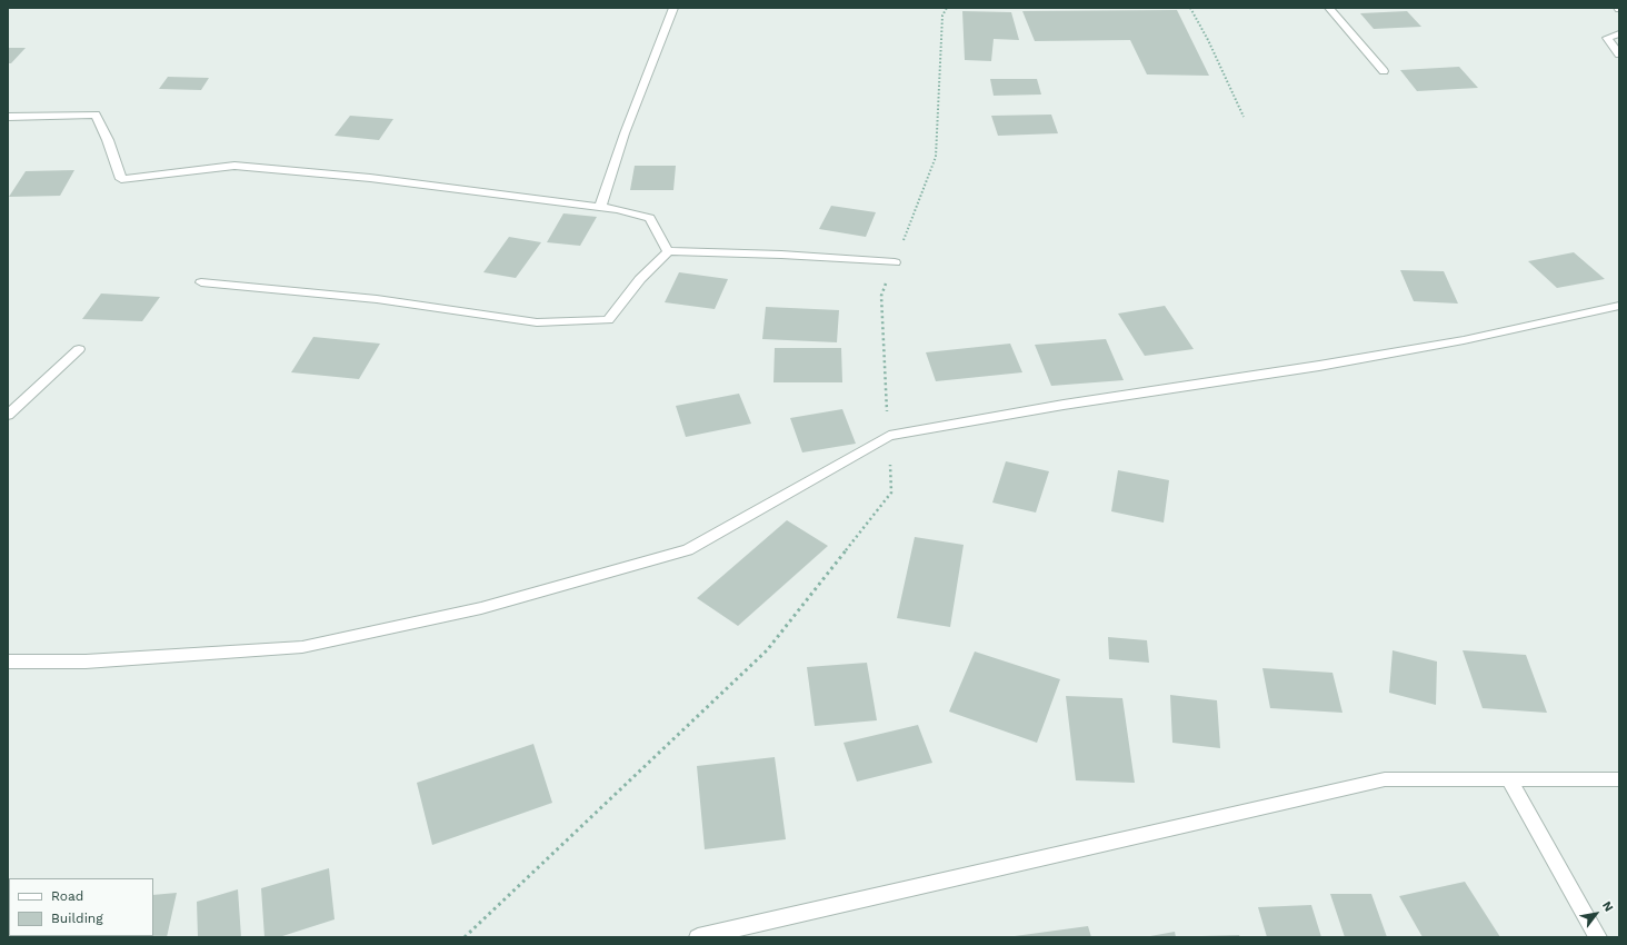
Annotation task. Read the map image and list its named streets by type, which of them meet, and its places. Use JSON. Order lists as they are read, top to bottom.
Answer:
{
  "legend": ["Road", "Building"],
  "north": "top right"
}
